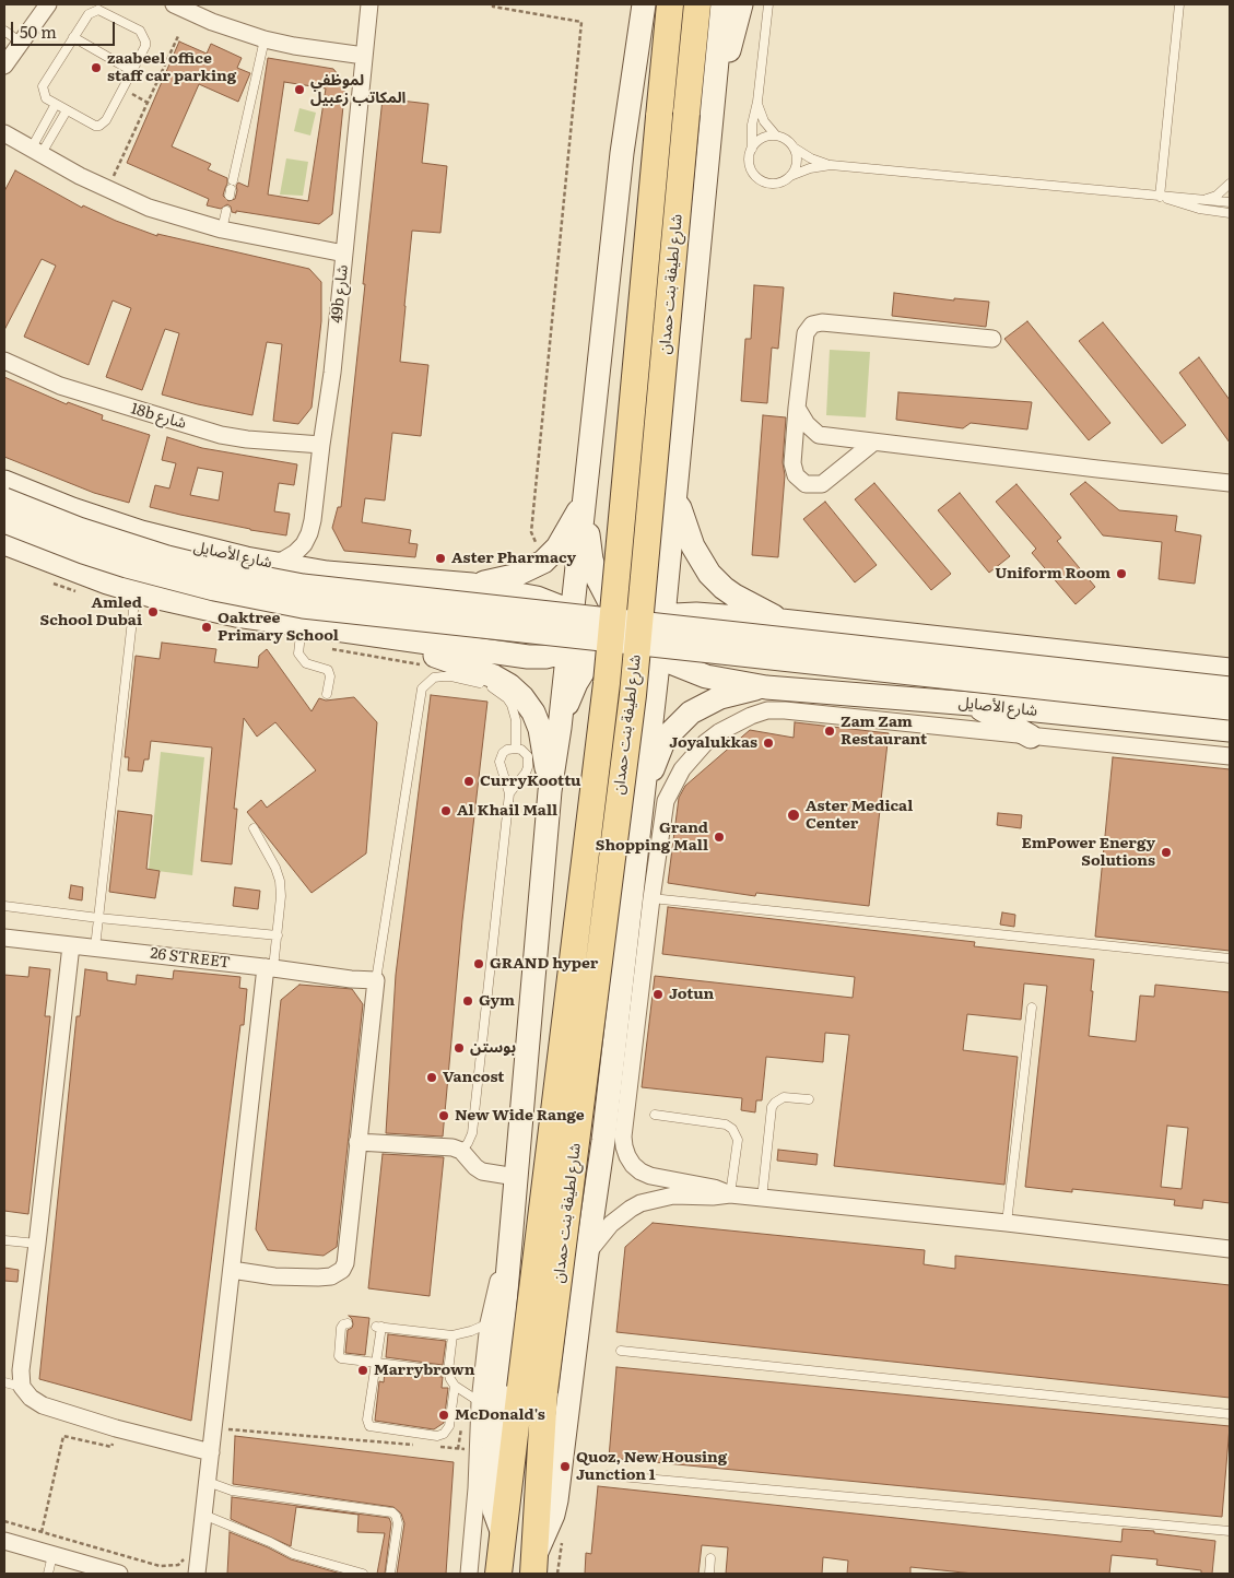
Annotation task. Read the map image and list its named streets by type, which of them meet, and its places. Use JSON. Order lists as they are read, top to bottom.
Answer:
{
  "streets": {
    "main road": ["شارع لطيفة بنت حمدان"],
    "street": [
      "49b شارع",
      "18b شارع",
      "شارع الأصايل",
      "26 STREET"
    ]
  },
  "crossings": [
    ["49b شارع", "18b شارع"],
    ["49b شارع", "شارع الأصايل"]
  ],
  "places": [
    "zaabeel office staff car parking",
    "لموظفي المكاتب زعبيل",
    "Aster Pharmacy",
    "Uniform Room",
    "Amled School Dubai",
    "Oaktree Primary School",
    "Zam Zam Restaurant",
    "Joyalukkas",
    "CurryKoottu",
    "Al Khail Mall",
    "Aster Medical Center",
    "Grand Shopping Mall",
    "EmPower Energy Solutions",
    "GRAND hyper",
    "Jotun",
    "Gym",
    "بوستن",
    "Vancost",
    "New Wide Range",
    "Marrybrown",
    "McDonald's",
    "Quoz, New Housing Junction 1"
  ],
  "scale_bar": "50 m"
}
